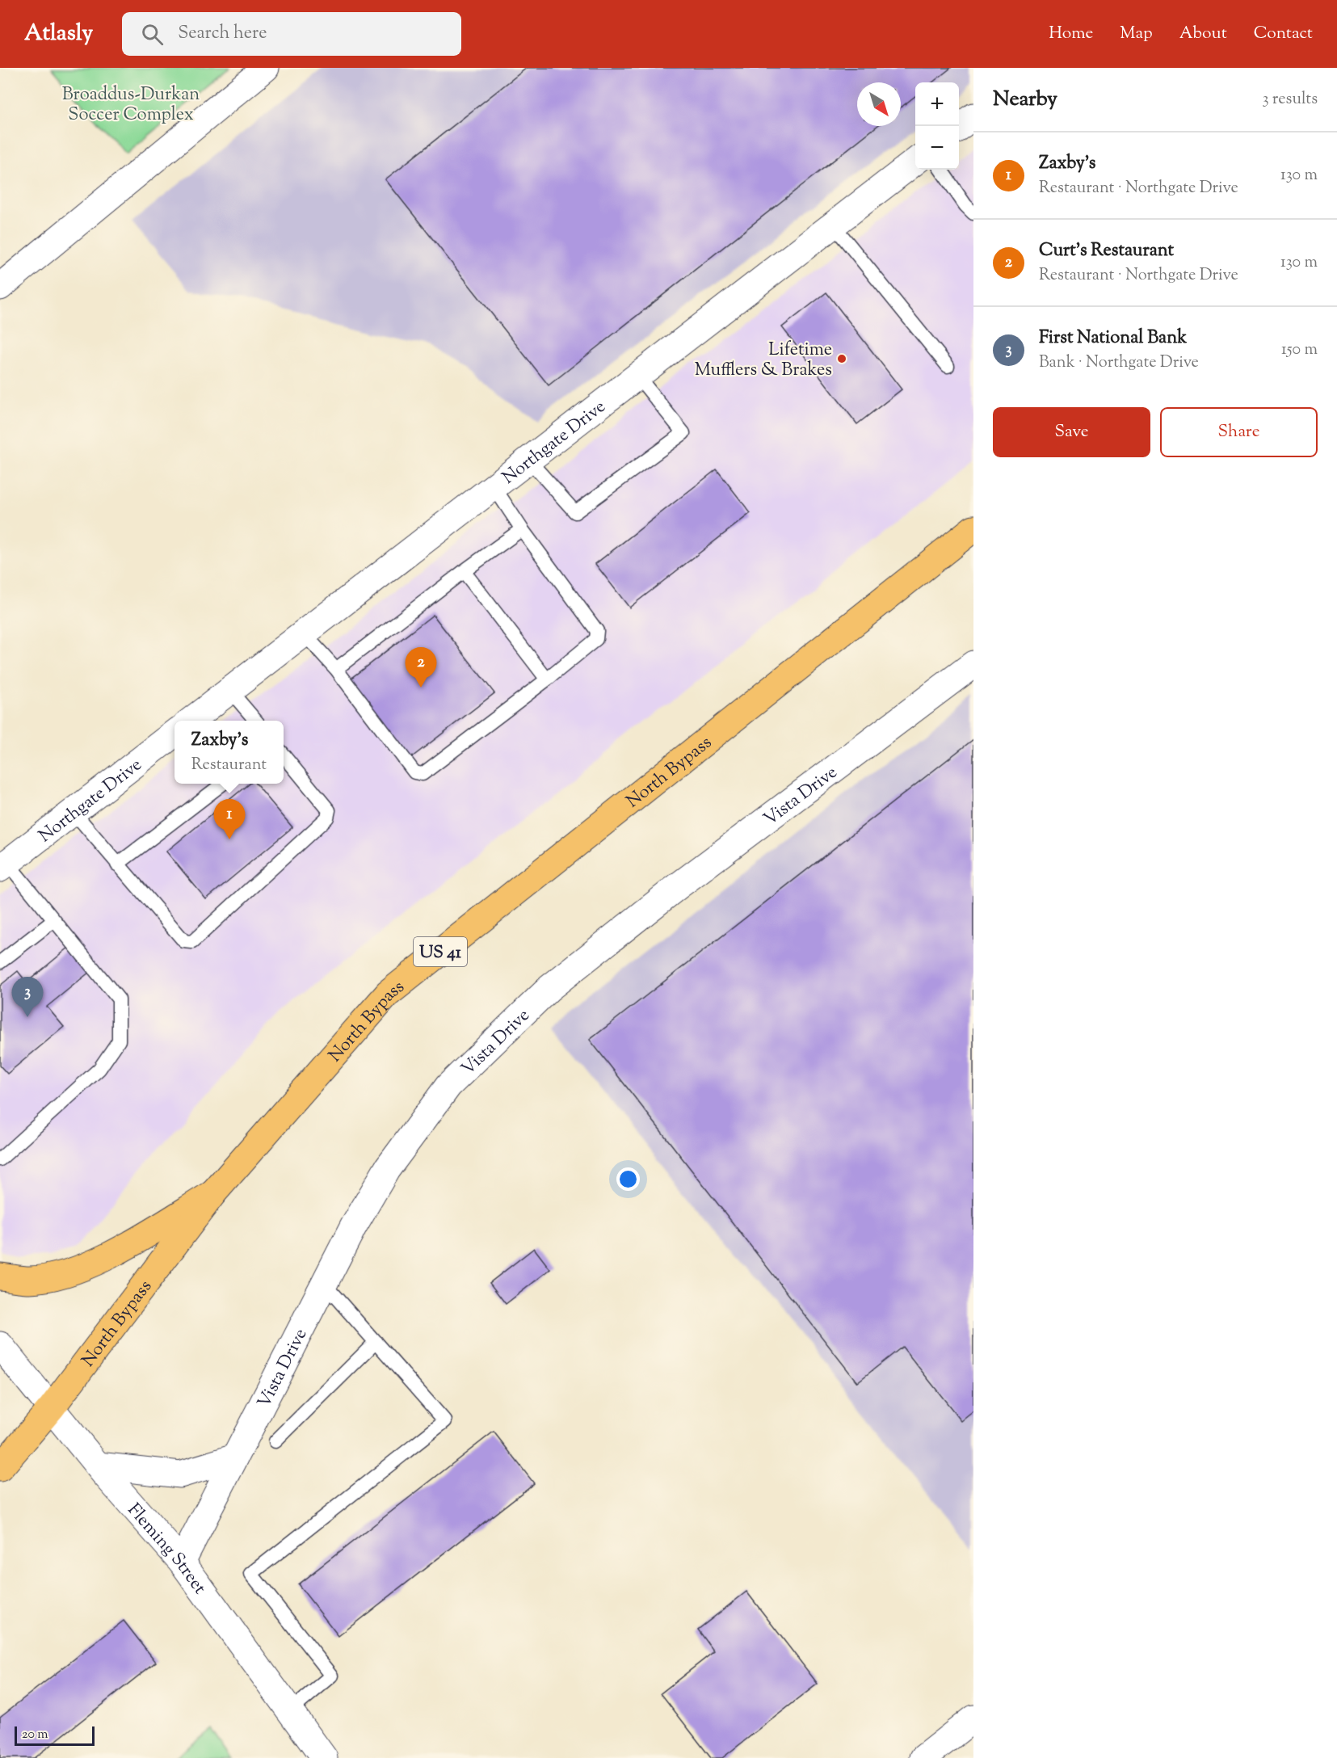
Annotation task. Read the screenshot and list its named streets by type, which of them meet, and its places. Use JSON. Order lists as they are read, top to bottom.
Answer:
{
  "streets": {
    "main road": ["North Bypass", "US 41"],
    "street": ["Northgate Drive", "Vista Drive", "Fleming Street"]
  },
  "crossings": [
    ["North Bypass", "Fleming Street"],
    ["Vista Drive", "Fleming Street"]
  ],
  "parks": ["Broaddus-Durkan Soccer Complex"],
  "places": ["Lifetime Mufflers & Brakes"],
  "scale_bar": "20 m",
  "north": "bottom right",
  "page": {
    "header": "Atlasly",
    "search": "Search here",
    "nav": [
      "Home",
      "Map",
      "About",
      "Contact"
    ],
    "heading": ["Nearby", "3 results"],
    "map_buttons": ["+", "−"],
    "list": [
      {
        "mark": "1",
        "name": "Zaxby's",
        "note": "Restaurant · Northgate Drive",
        "value": "130 m"
      },
      {
        "mark": "2",
        "name": "Curt's Restaurant",
        "note": "Restaurant · Northgate Drive",
        "value": "130 m"
      },
      {
        "mark": "3",
        "name": "First National Bank",
        "note": "Bank · Northgate Drive",
        "value": "150 m"
      }
    ],
    "buttons": ["Save", "Share"],
    "pins": ["2", "1", "3"],
    "popup": ["Zaxby's", "Restaurant"],
    "scale": "20 m"
  }
}
